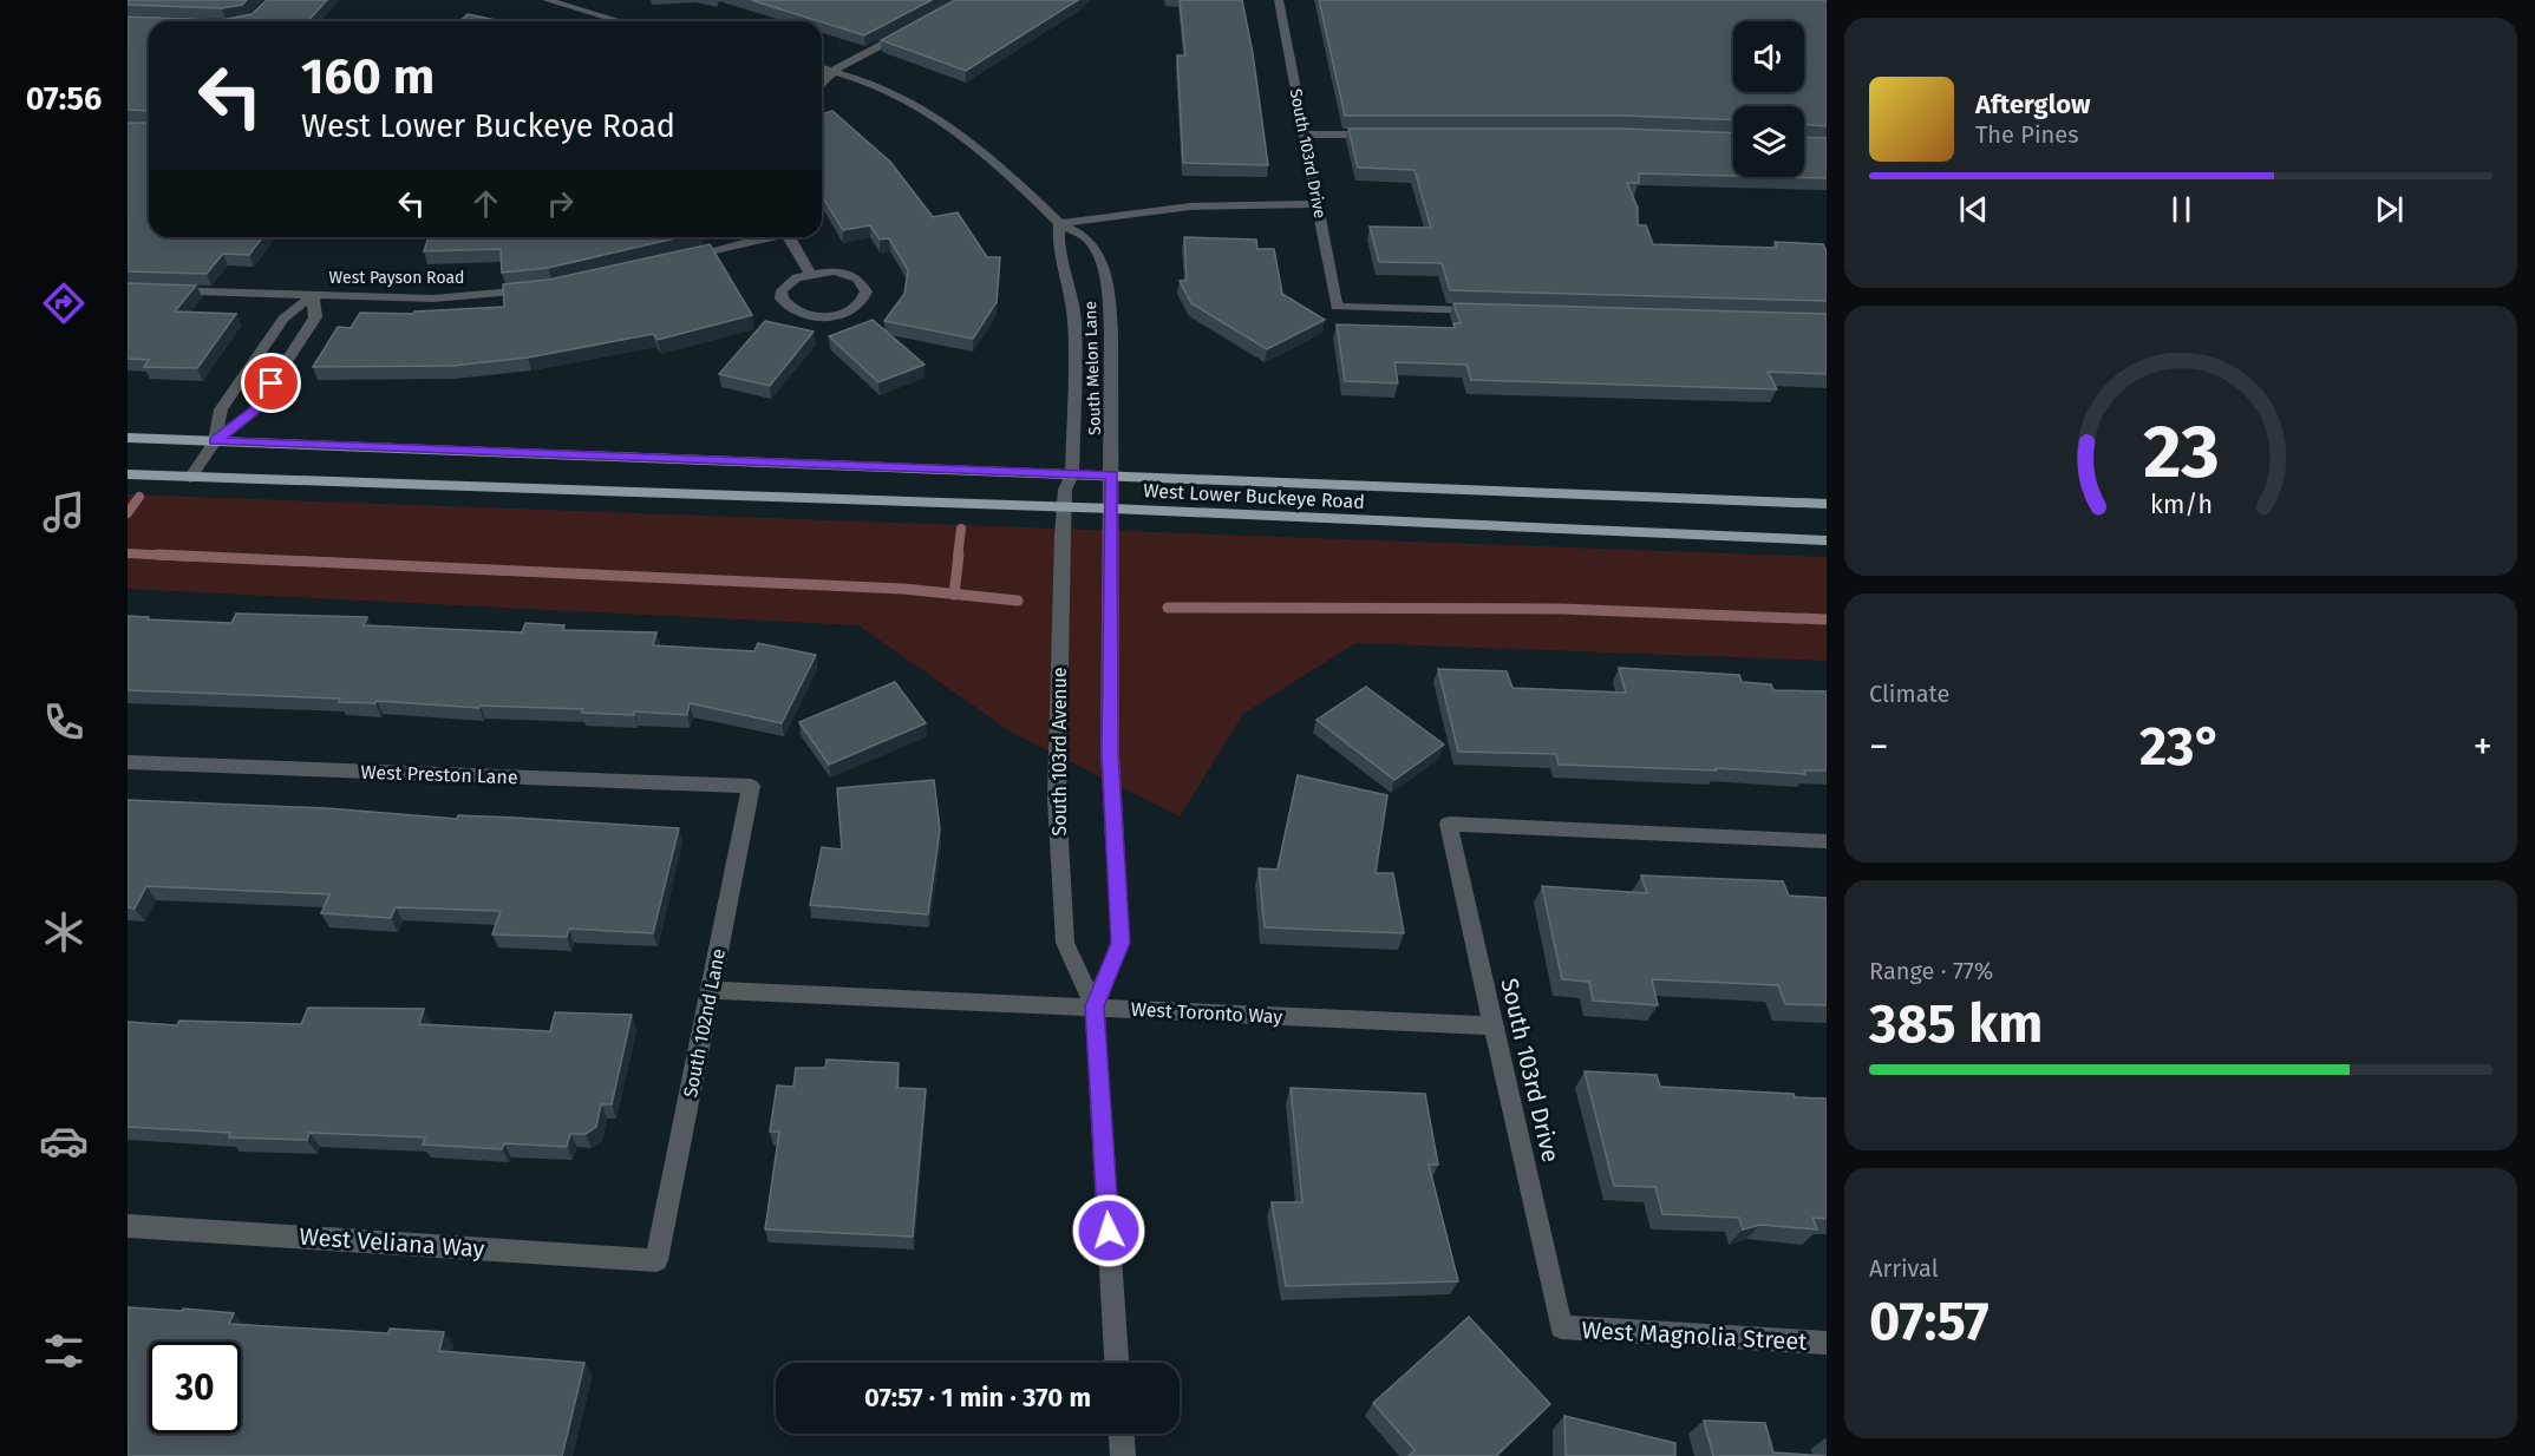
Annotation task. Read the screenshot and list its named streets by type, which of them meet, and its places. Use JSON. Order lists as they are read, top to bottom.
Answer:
{
  "streets": {
    "main road": ["West Lower Buckeye Road"],
    "street": [
      "South 103rd Drive",
      "West Payson Road",
      "South Melon Lane",
      "South 103rd Avenue",
      "West Preston Lane",
      "West Toronto Way",
      "South 102nd Lane",
      "West Veliana Way",
      "West Magnolia Street"
    ]
  },
  "crossings": [
    ["South 103rd Drive", "West Toronto Way"],
    ["South 103rd Drive", "West Magnolia Street"],
    ["South Melon Lane", "West Lower Buckeye Road"],
    ["South Melon Lane", "South 103rd Avenue"],
    ["West Lower Buckeye Road", "South 103rd Avenue"],
    ["South 103rd Avenue", "West Toronto Way"],
    ["West Preston Lane", "South 102nd Lane"],
    ["West Toronto Way", "South 102nd Lane"],
    ["South 102nd Lane", "West Veliana Way"]
  ],
  "page": {
    "tabs": "07:56",
    "turn": ["160 m", "West Lower Buckeye Road"],
    "song": ["Afterglow", "The Pines"],
    "tile": [
      "Climate",
      ["Range · 77%", "385 km"],
      ["Arrival", "07:57"]
    ],
    "heat": ["−", "23°", "+"],
    "limit": "30",
    "trip": "07:57 · 1 min · 370 m",
    "gauge": ["23", "km/h"]
  }
}
